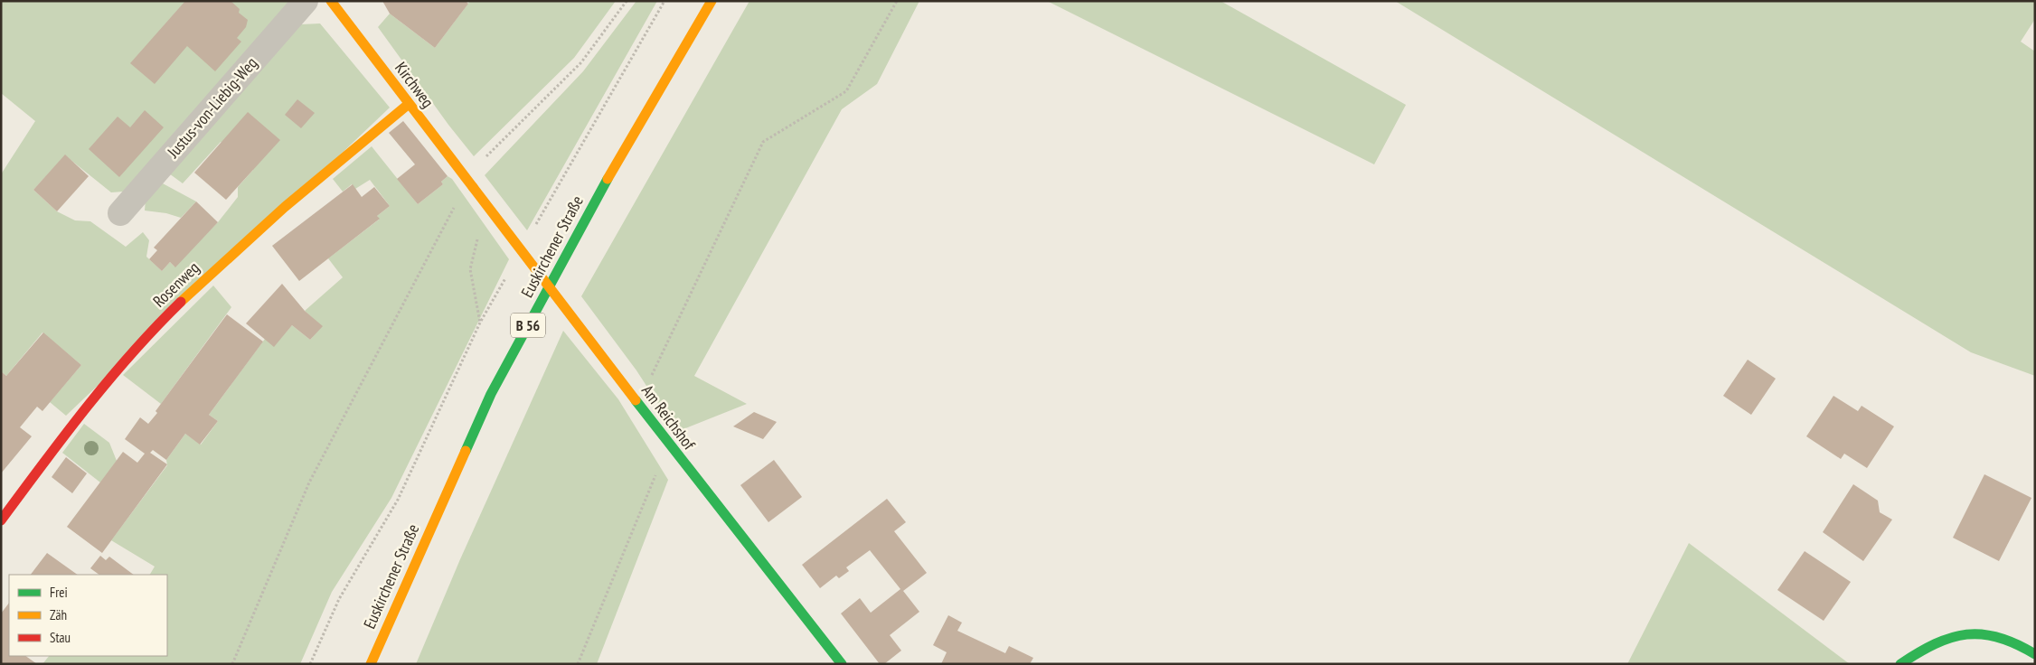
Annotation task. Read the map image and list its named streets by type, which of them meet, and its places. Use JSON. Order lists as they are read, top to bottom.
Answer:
{
  "streets": {
    "street": [
      "Kirchweg",
      "Justus-von-Liebig-Weg",
      "Euskirchener Straße",
      "Rosenweg",
      "B 56",
      "Am Reichshof"
    ]
  },
  "crossings": [
    ["Kirchweg", "Rosenweg"],
    ["Kirchweg", "Am Reichshof"]
  ],
  "legend": ["Frei", "Zäh", "Stau"]
}
